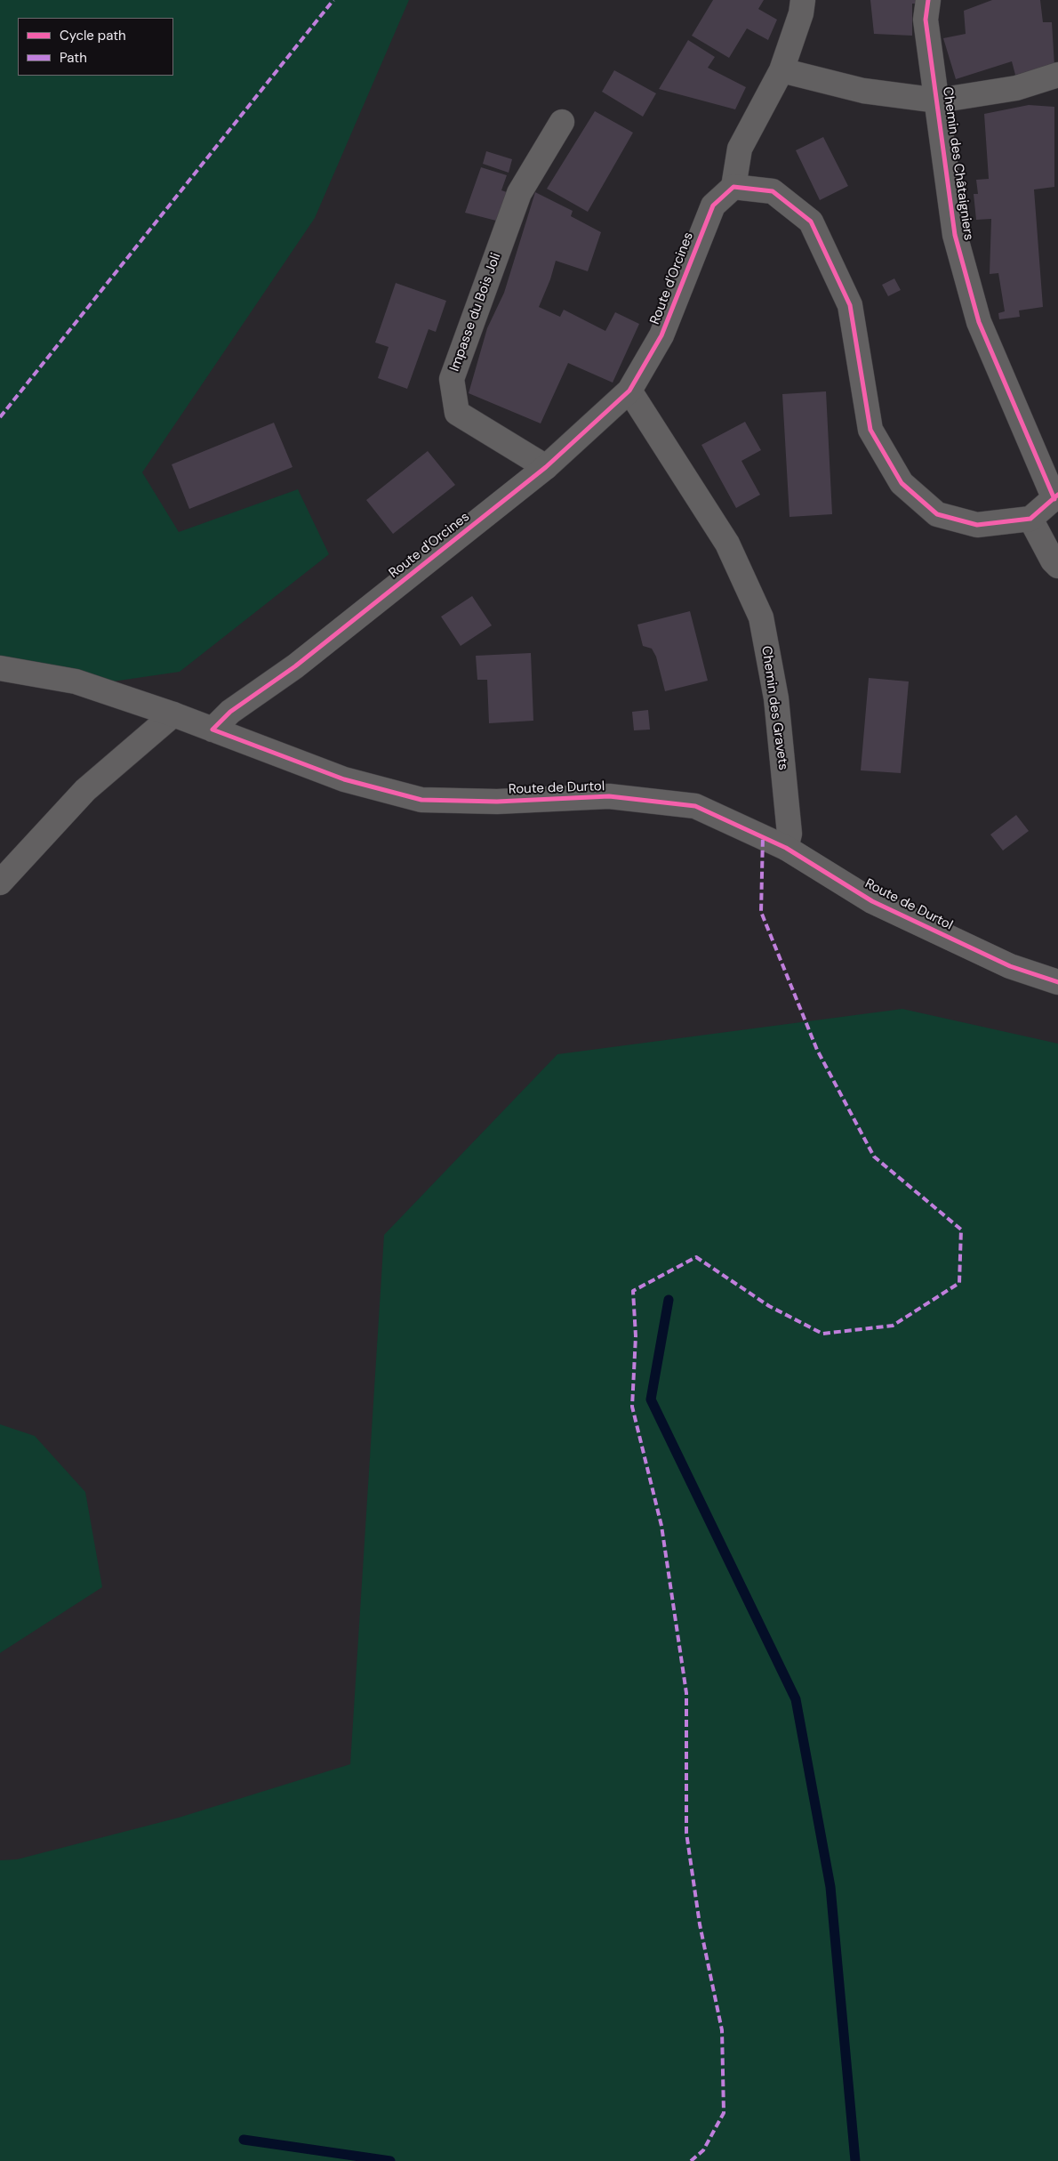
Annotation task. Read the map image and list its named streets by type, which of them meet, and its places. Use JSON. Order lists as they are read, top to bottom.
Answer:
{
  "streets": {
    "street": [
      "Chemin des Châtaigniers",
      "Route d'Orcines",
      "Impasse du Bois Joli",
      "Chemin des Gravets",
      "Route de Durtol"
    ]
  },
  "crossings": [
    ["Route d'Orcines", "Impasse du Bois Joli"],
    ["Route d'Orcines", "Chemin des Gravets"],
    ["Route d'Orcines", "Route de Durtol"],
    ["Chemin des Gravets", "Route de Durtol"]
  ],
  "legend": ["Cycle path", "Path"]
}
